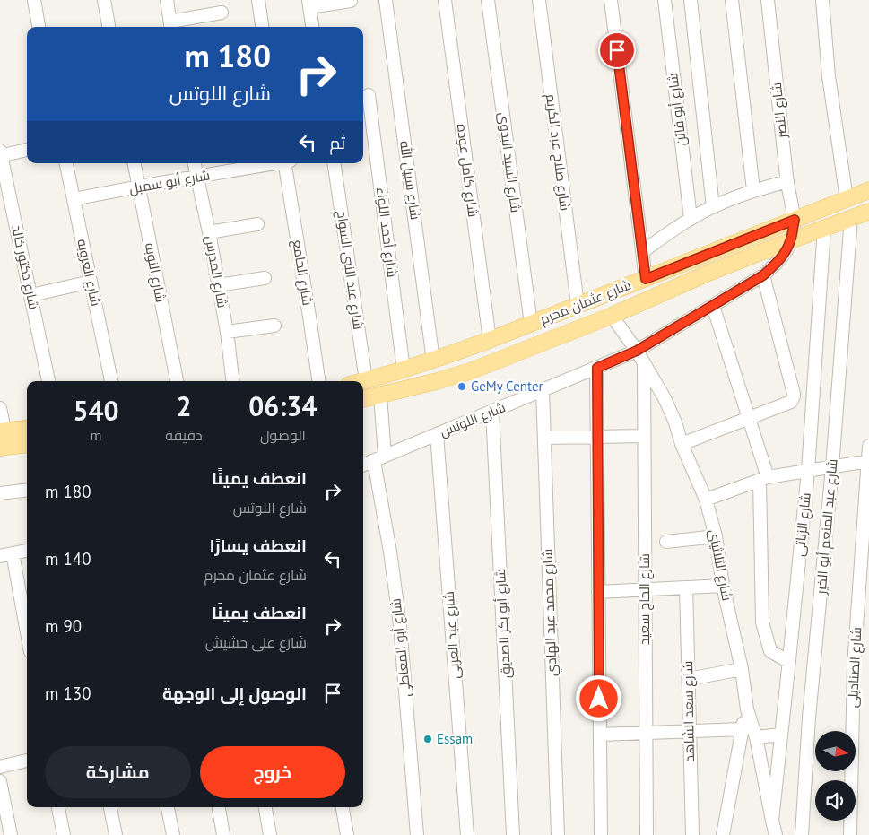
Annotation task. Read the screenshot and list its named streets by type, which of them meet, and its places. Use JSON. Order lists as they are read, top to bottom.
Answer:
{
  "streets": {
    "main road": ["شارع عثمان محرم"],
    "street": [
      "شارع أبو فاتن",
      "شارع النصر",
      "شارع صلاح عبد الكريم",
      "شارع السيد البدوى",
      "شارع كامل عوده",
      "شارع سبيل الله",
      "شارع أبو سمبل",
      "شارع أحمد اللواء",
      "شارع دكتور خالد",
      "شارع عبد النبى السواح",
      "شارع المدرس",
      "شارع العروبه",
      "شارع النوبه",
      "شارع الجامع",
      "شارع اللوتس",
      "شارع الزناتى",
      "شارع عبد المنعم أبو الخير",
      "شارع الثلاثينى",
      "شارع الحاج سعيد",
      "شارع محمد عبد الهادي",
      "شارع أبو بكر الصديق",
      "شارع عيد العربى",
      "شارع أبو المعاطى",
      "شارع الصناديلى",
      "شارع سعد الشاهد"
    ]
  },
  "crossings": [
    ["شارع النصر", "شارع عثمان محرم"],
    ["شارع النصر", "شارع اللوتس"],
    ["شارع صلاح عبد الكريم", "شارع عثمان محرم"],
    ["شارع السيد البدوى", "شارع عثمان محرم"],
    ["شارع كامل عوده", "شارع عثمان محرم"],
    ["شارع سبيل الله", "شارع عثمان محرم"],
    ["شارع أبو سمبل", "شارع المدرس"],
    ["شارع أبو سمبل", "شارع العروبه"],
    ["شارع أبو سمبل", "شارع النوبه"],
    ["شارع أحمد اللواء", "شارع عثمان محرم"],
    ["شارع عبد النبى السواح", "شارع عثمان محرم"],
    ["شارع عثمان محرم", "شارع اللوتس"],
    ["شارع عثمان محرم", "شارع الزناتى"],
    ["شارع عثمان محرم", "شارع عبد المنعم أبو الخير"],
    ["شارع عثمان محرم", "شارع الثلاثينى"],
    ["شارع عثمان محرم", "شارع أبو المعاطى"],
    ["شارع اللوتس", "شارع الثلاثينى"],
    ["شارع اللوتس", "شارع محمد عبد الهادي"],
    ["شارع اللوتس", "شارع أبو بكر الصديق"],
    ["شارع اللوتس", "شارع عيد العربى"],
    ["شارع اللوتس", "شارع أبو المعاطى"],
    ["شارع الزناتى", "شارع الثلاثينى"],
    ["شارع الثلاثينى", "شارع الحاج سعيد"]
  ],
  "places": ["GeMy Center", "Essam"],
  "north": "right",
  "page": {
    "turn": ["180 m", "شارع اللوتس"],
    "then": "ثم",
    "eta": [
      "06:34",
      "الوصول",
      "2",
      "دقيقة",
      "540",
      "m"
    ],
    "list": [
      {
        "name": "انعطف يمينًا",
        "note": "شارع اللوتس",
        "value": "180 m"
      },
      {
        "name": "انعطف يسارًا",
        "note": "شارع عثمان محرم",
        "value": "140 m"
      },
      {
        "name": "انعطف يمينًا",
        "note": "شارع على حشيش",
        "value": "90 m"
      },
      {
        "name": "الوصول إلى الوجهة",
        "value": "130 m"
      }
    ],
    "buttons": ["خروج", "مشاركة"]
  }
}
